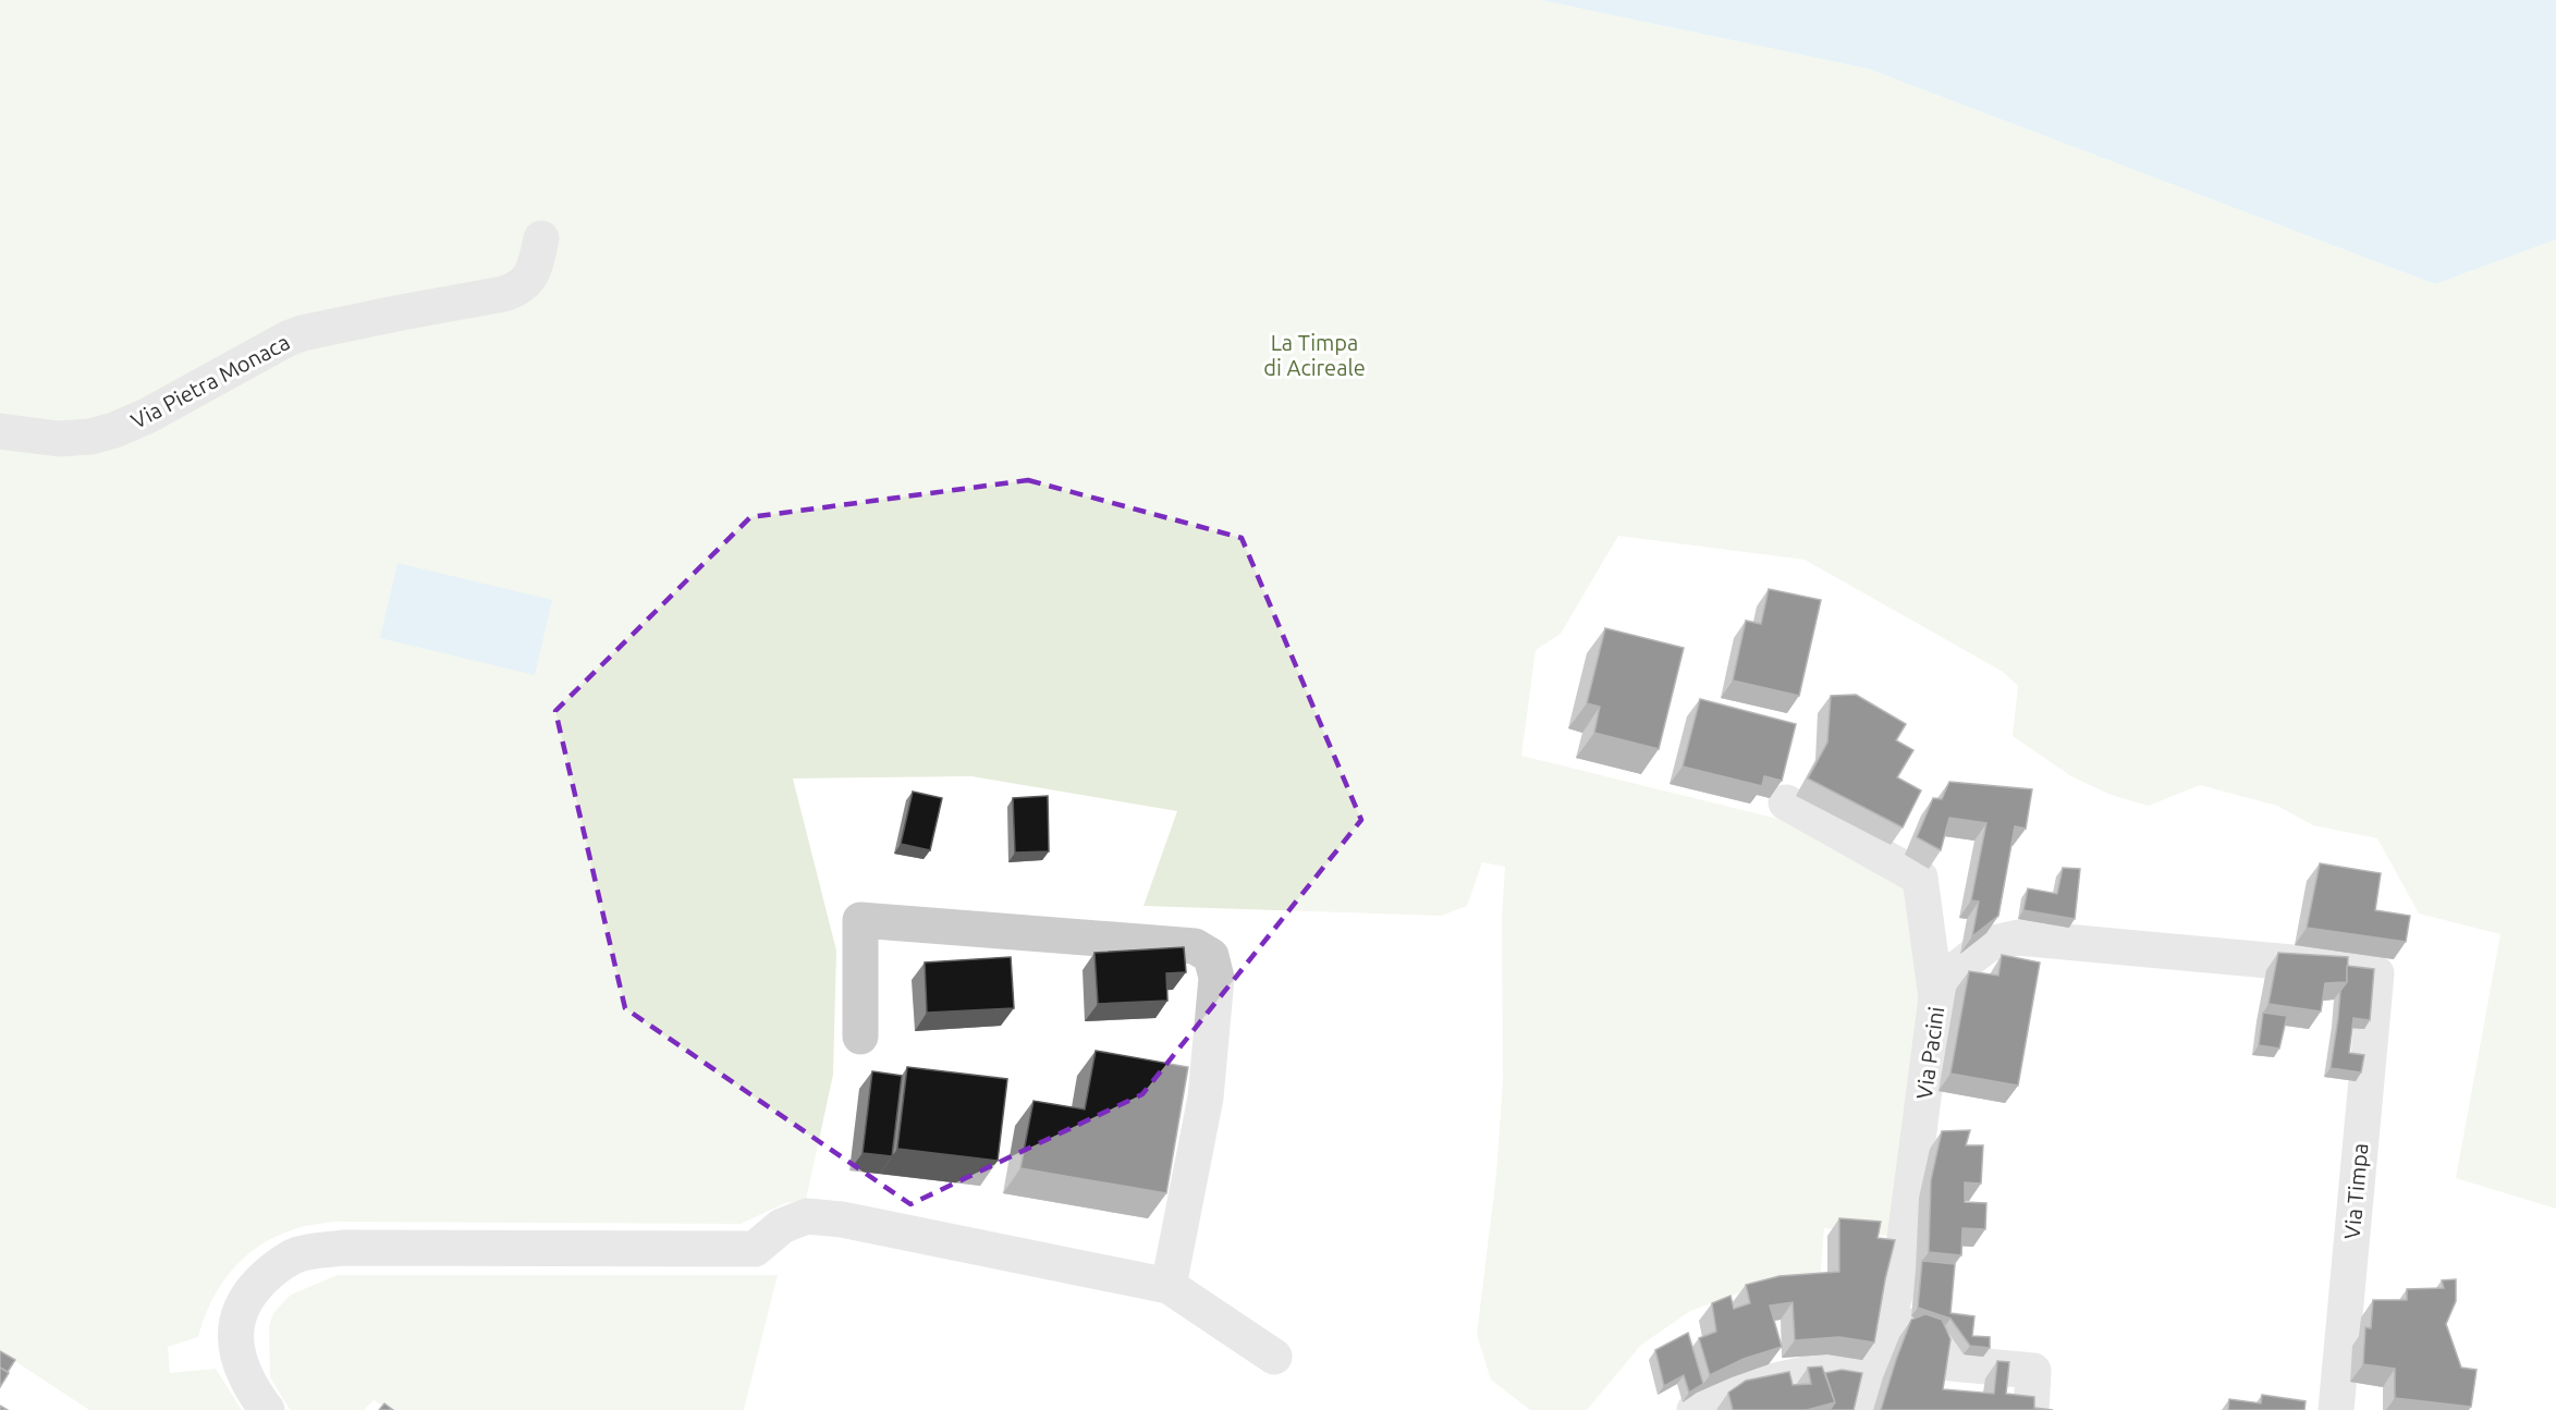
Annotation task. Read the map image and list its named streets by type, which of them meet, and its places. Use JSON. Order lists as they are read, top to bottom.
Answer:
{
  "streets": {
    "street": ["Via Pietra Monaca", "Via Pacini", "Via Timpa"]
  },
  "crossings": [
    ["Via Pacini", "Via Timpa"]
  ],
  "parks": ["La Timpa di Acireale"]
}
